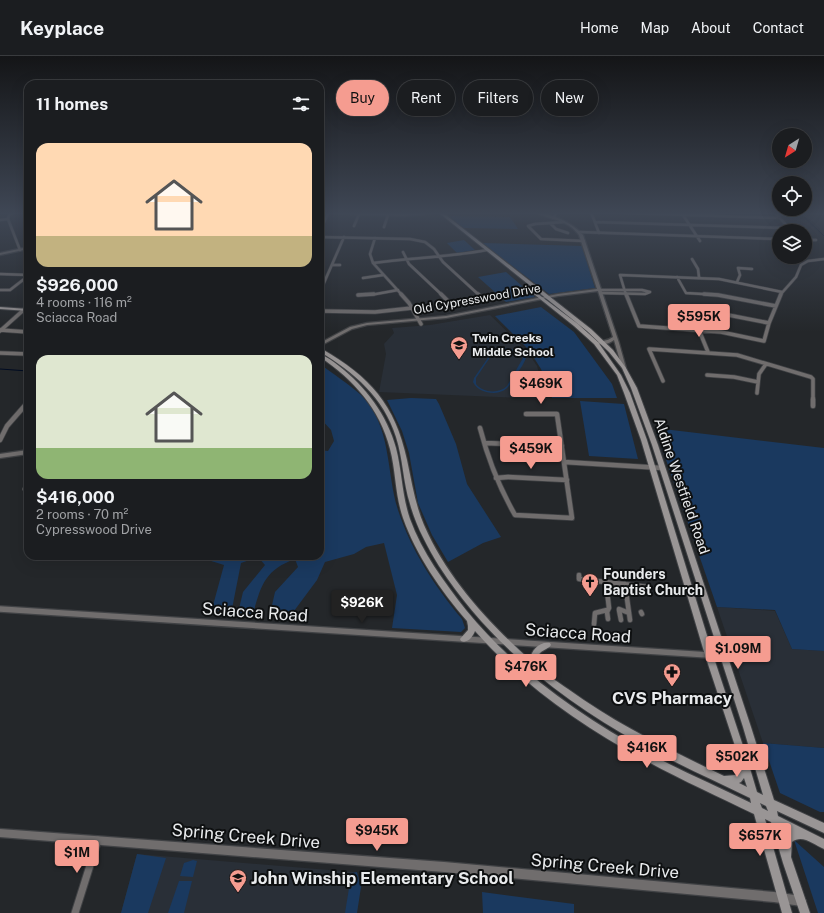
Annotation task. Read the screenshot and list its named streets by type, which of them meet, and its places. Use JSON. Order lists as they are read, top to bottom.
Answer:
{
  "streets": {
    "main road": ["Aldine Westfield Road"],
    "street": ["Old Cypresswood Drive", "Sciacca Road", "Spring Creek Drive"]
  },
  "crossings": [
    ["Old Cypresswood Drive", "Aldine Westfield Road"],
    ["Aldine Westfield Road", "Sciacca Road"],
    ["Aldine Westfield Road", "Spring Creek Drive"]
  ],
  "places": {
    "school or university": ["Twin Creeks Middle School", "John Winship Elementary School"],
    "church": ["Founders Baptist Church"],
    "pharmacy": ["CVS Pharmacy"]
  },
  "north": "bottom left",
  "page": {
    "header": "Keyplace",
    "nav": [
      "Home",
      "Map",
      "About",
      "Contact"
    ],
    "chip": [
      "Buy",
      "Rent",
      "Filters",
      "New"
    ],
    "heading": "11 homes",
    "list": [
      {
        "name": "$926,000",
        "note": "4 rooms · 116 m² · Sciacca Road"
      },
      {
        "name": "$416,000",
        "note": "2 rooms · 70 m² · Cypresswood Drive"
      }
    ],
    "price": [
      "$595K",
      "$469K",
      "$459K",
      "$926K",
      "$1.09M",
      "$476K",
      "$416K",
      "$502K",
      "$945K",
      "$657K",
      "$1M"
    ]
  }
}
